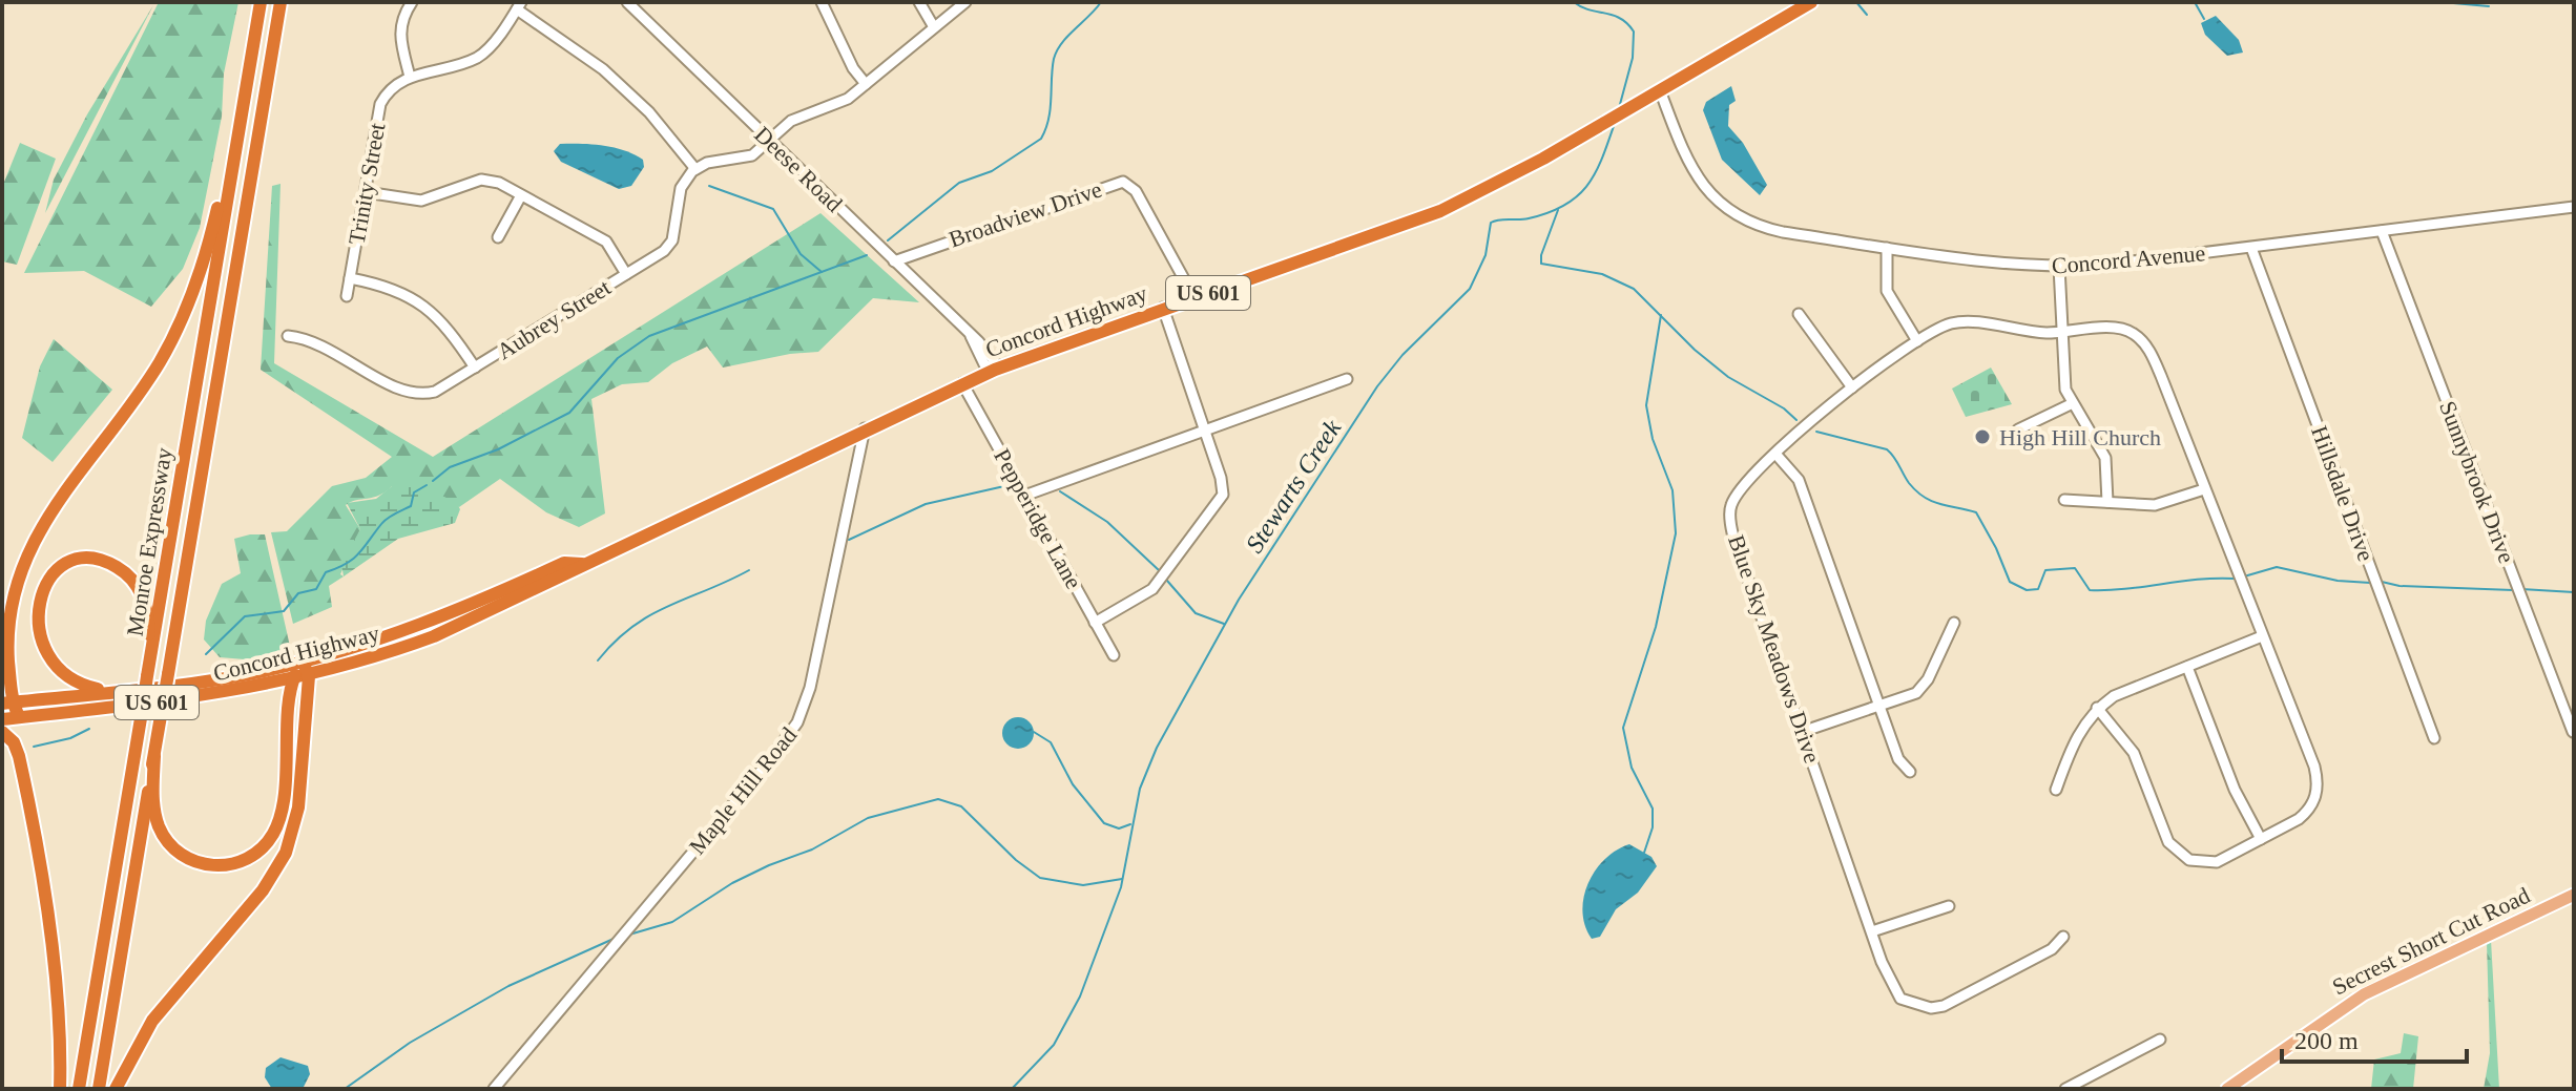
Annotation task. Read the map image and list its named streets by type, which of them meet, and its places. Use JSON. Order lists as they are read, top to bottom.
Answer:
{
  "streets": {
    "highway": ["US 601", "Concord Highway", "Monroe Expressway"],
    "main road": ["Secrest Short Cut Road"],
    "street": [
      "Deese Road",
      "Trinity Street",
      "Broadview Drive",
      "Concord Avenue",
      "Aubrey Street",
      "Sunnybrook Drive",
      "Hillsdale Drive",
      "Pepperidge Lane",
      "Blue Sky Meadows Drive",
      "Maple Hill Road"
    ]
  },
  "crossings": [
    ["Deese Road", "Broadview Drive"],
    ["Deese Road", "Concord Highway"],
    ["Broadview Drive", "Concord Highway"],
    ["Concord Avenue", "US 601"],
    ["Concord Avenue", "Concord Highway"],
    ["Concord Avenue", "Sunnybrook Drive"],
    ["Concord Avenue", "Hillsdale Drive"],
    ["US 601", "Concord Highway"],
    ["Concord Highway", "Pepperidge Lane"],
    ["Concord Highway", "Maple Hill Road"]
  ],
  "water": ["Stewarts Creek"],
  "places": ["High Hill Church"],
  "scale_bar": "200 m"
}
